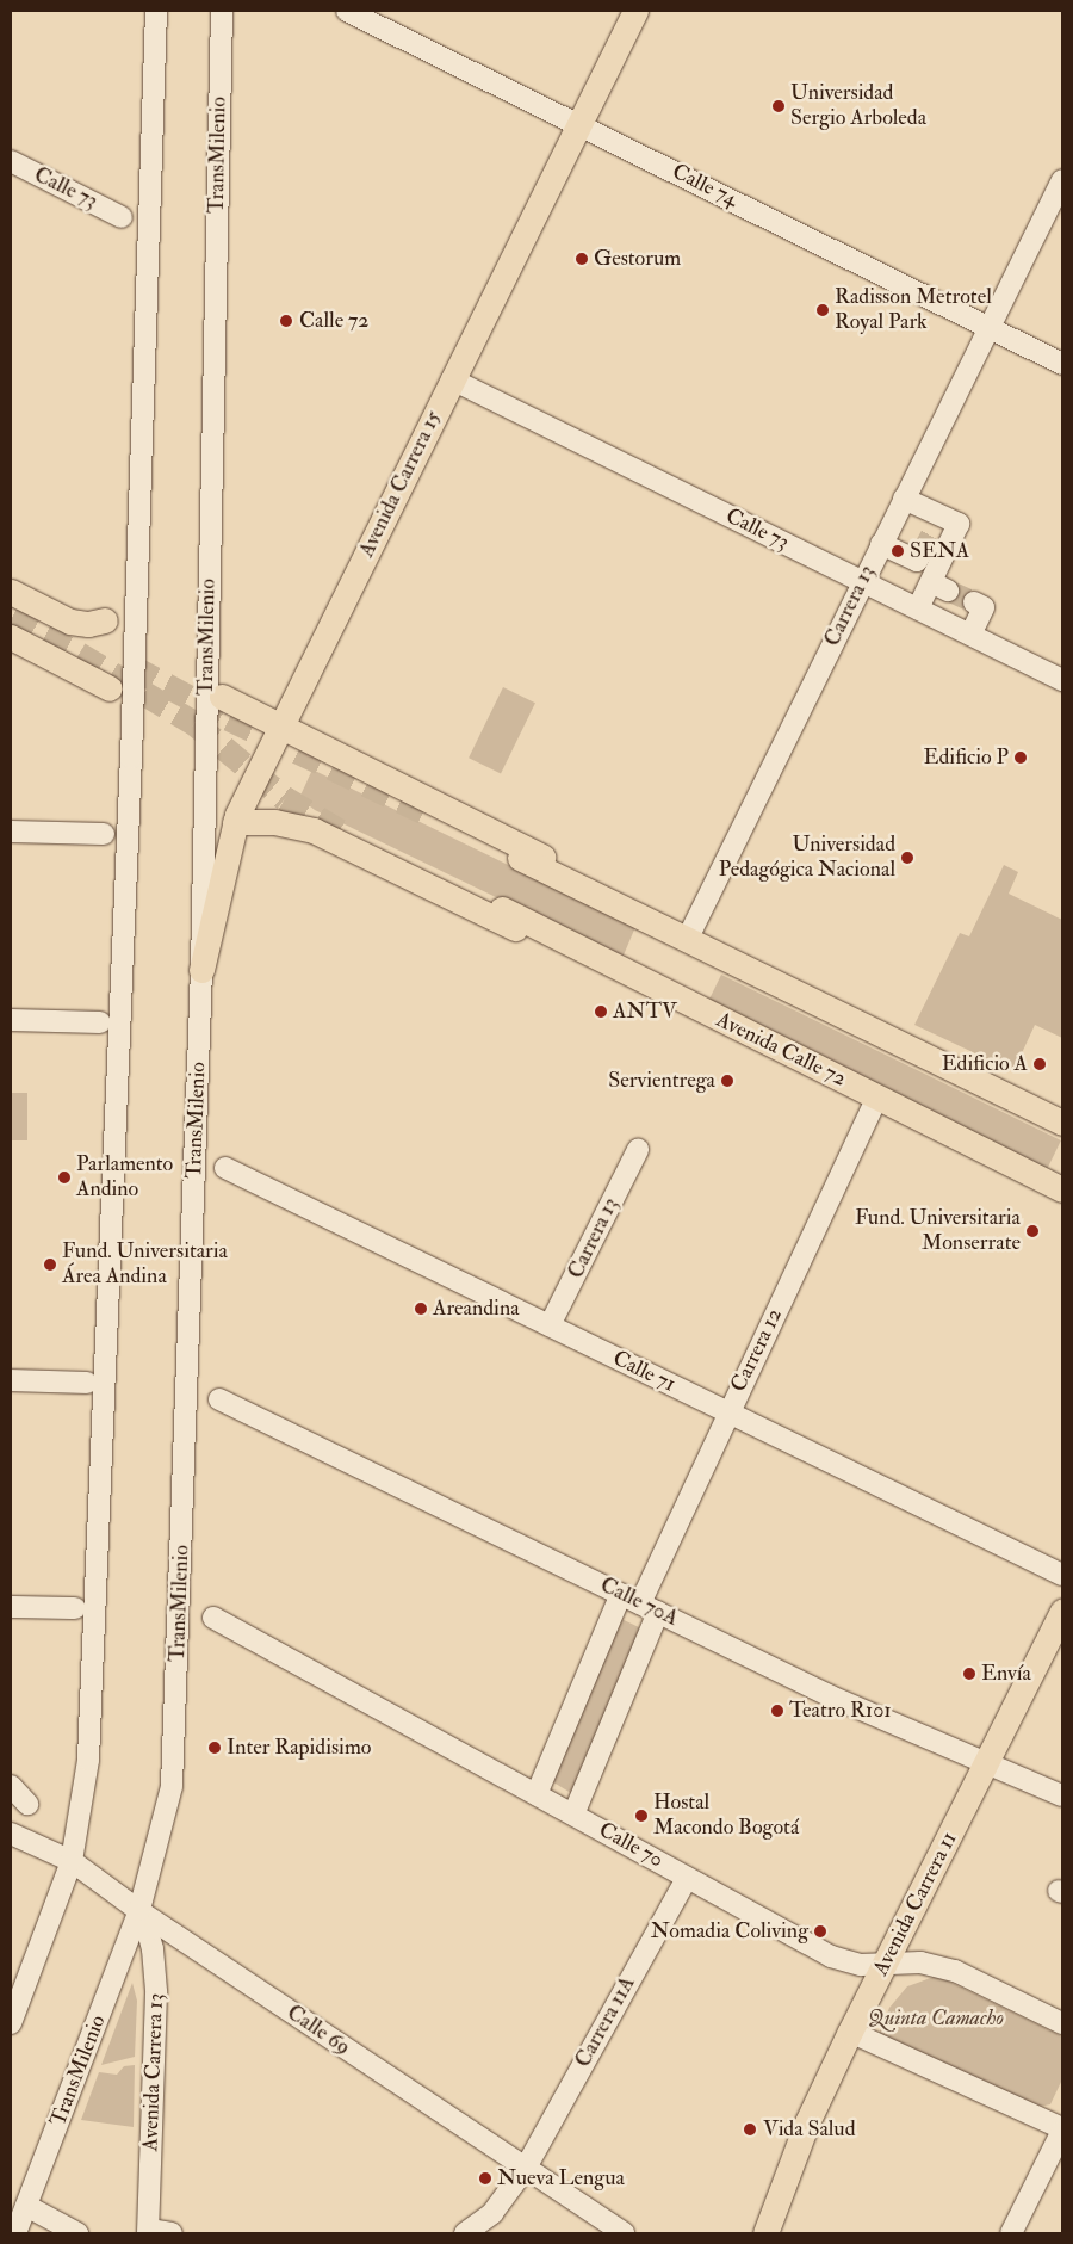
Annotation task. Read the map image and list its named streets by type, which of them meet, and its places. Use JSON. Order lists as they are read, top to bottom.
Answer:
{
  "streets": {
    "main road": ["Avenida Carrera 15", "Avenida Calle 72", "Avenida Carrera 11"],
    "street": [
      "TransMilenio",
      "Calle 74",
      "Calle 73",
      "Carrera 13",
      "Carrera 12",
      "Calle 71",
      "Calle 70A",
      "Calle 70",
      "Carrera 11A",
      "Calle 69",
      "Avenida Carrera 13"
    ]
  },
  "crossings": [
    ["TransMilenio", "Avenida Carrera 15"],
    ["TransMilenio", "Calle 69"],
    ["TransMilenio", "Avenida Carrera 13"],
    ["Calle 74", "Avenida Carrera 15"],
    ["Calle 74", "Carrera 13"],
    ["Calle 73", "Avenida Carrera 15"],
    ["Calle 73", "Carrera 13"],
    ["Carrera 13", "Calle 71"],
    ["Avenida Calle 72", "Carrera 12"],
    ["Carrera 12", "Calle 71"],
    ["Carrera 12", "Calle 70A"],
    ["Carrera 12", "Calle 70"],
    ["Calle 70A", "Avenida Carrera 11"],
    ["Calle 70", "Avenida Carrera 11"],
    ["Calle 70", "Carrera 11A"],
    ["Carrera 11A", "Calle 69"],
    ["Calle 69", "Avenida Carrera 13"]
  ],
  "parks": ["Quinta Camacho"],
  "places": [
    "Universidad Sergio Arboleda",
    "Gestorum",
    "Radisson Metrotel Royal Park",
    "Calle 72",
    "SENA",
    "Edificio P",
    "Universidad Pedagógica Nacional",
    "ANTV",
    "Edificio A",
    "Servientrega",
    "Parlamento Andino",
    "Fund. Universitaria Monserrate",
    "Fund. Universitaria Área Andina",
    "Areandina",
    "Envía",
    "Teatro R101",
    "Inter Rapidisimo",
    "Hostal Macondo Bogotá",
    "Nomadia Coliving",
    "Vida Salud",
    "Nueva Lengua"
  ]
}
